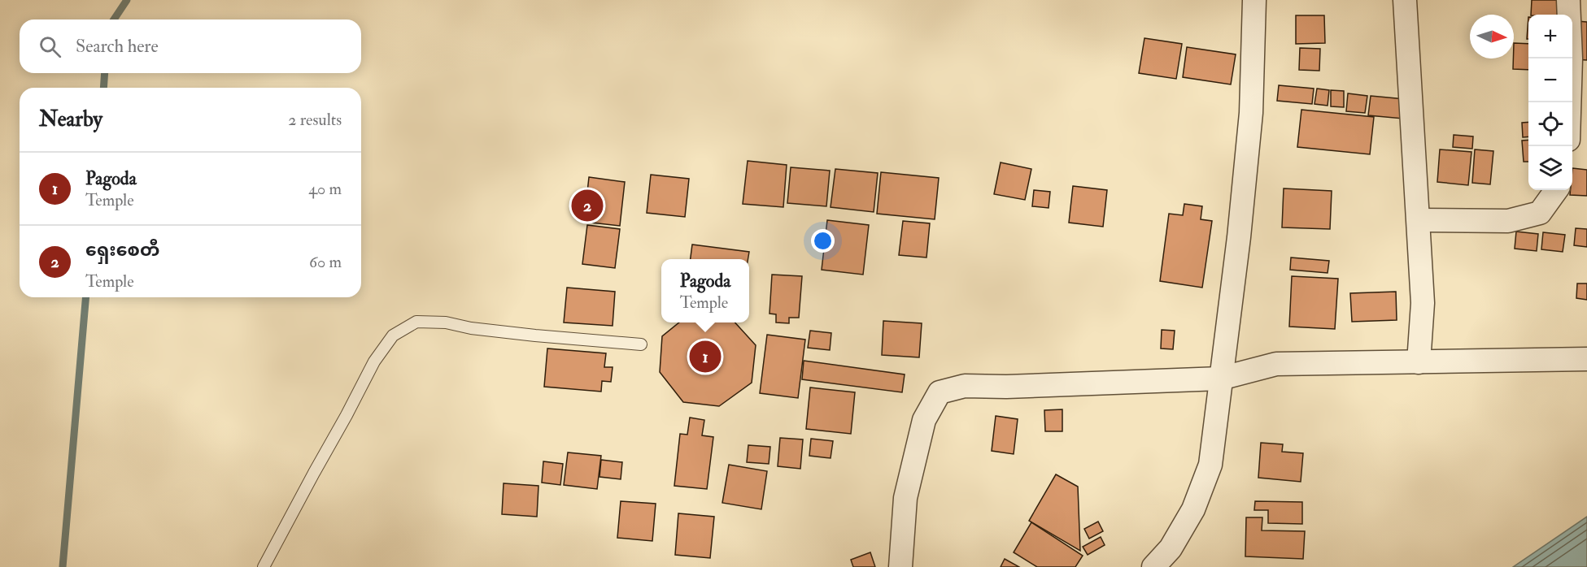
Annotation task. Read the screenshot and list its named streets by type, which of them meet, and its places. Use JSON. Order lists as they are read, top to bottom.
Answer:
{
  "north": "right",
  "page": {
    "map_buttons": ["+", "−"],
    "search": "Search here",
    "heading": ["Nearby", "2 results"],
    "list": [
      {
        "mark": "1",
        "name": "Pagoda",
        "note": "Temple",
        "value": "40 m"
      },
      {
        "mark": "2",
        "name": "ရှေးစေတီ",
        "note": "Temple",
        "value": "60 m"
      }
    ],
    "pins": ["2", "1"],
    "popup": ["Pagoda", "Temple"]
  }
}
